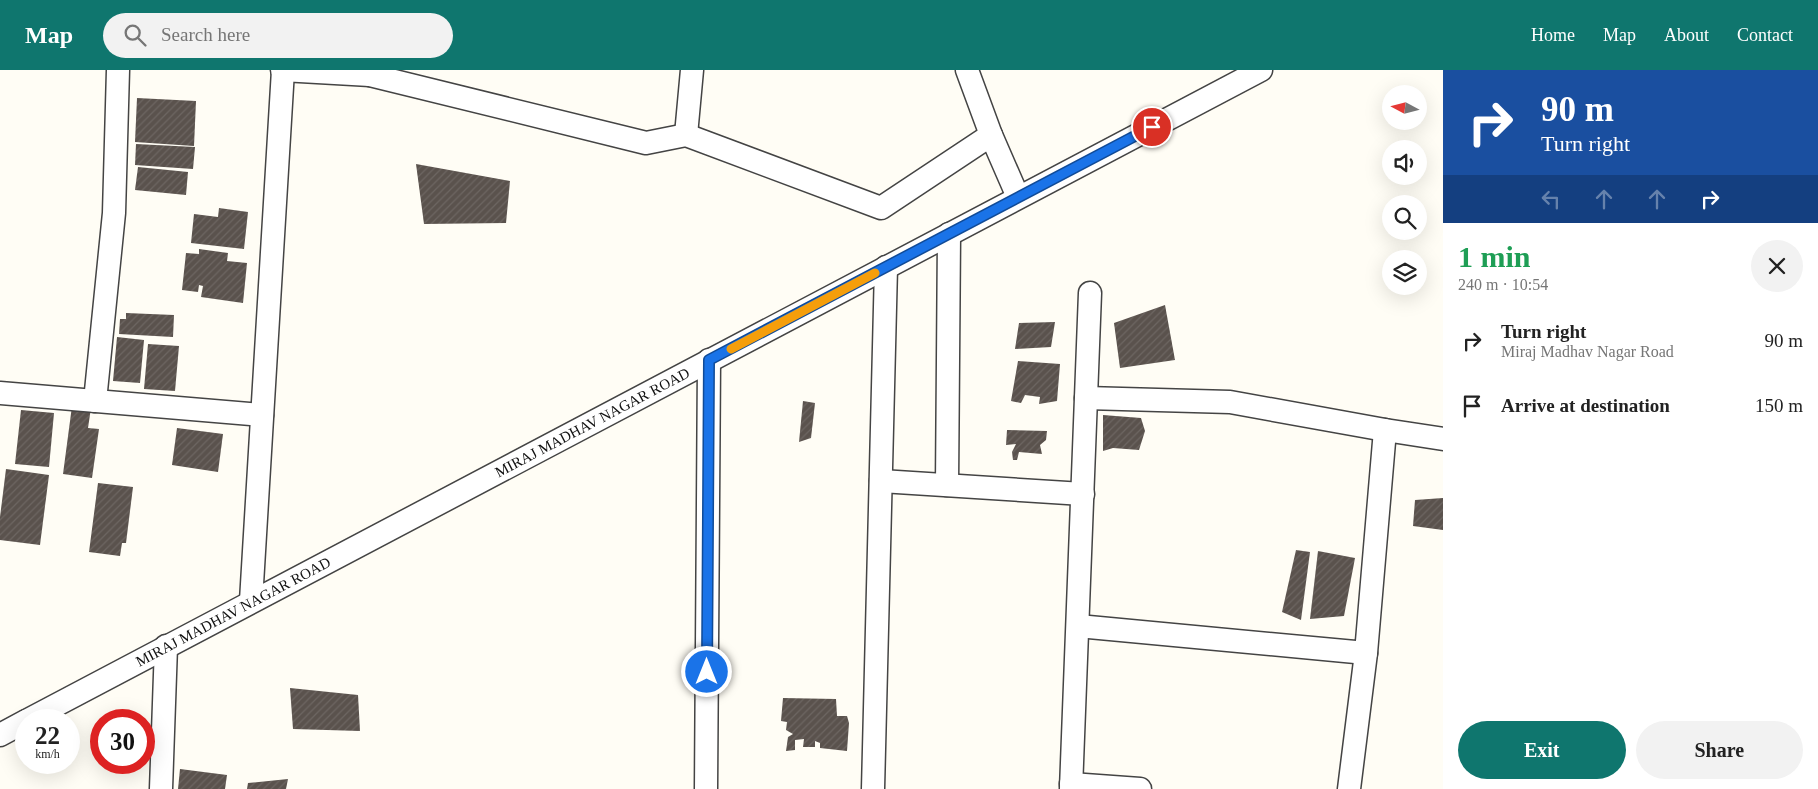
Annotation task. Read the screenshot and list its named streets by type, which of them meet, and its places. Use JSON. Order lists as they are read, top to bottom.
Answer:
{
  "streets": {
    "street": ["MIRAJ MADHAV NAGAR ROAD"]
  },
  "north": "left",
  "page": {
    "header": "Map",
    "search": "Search here",
    "nav": [
      "Home",
      "Map",
      "About",
      "Contact"
    ],
    "turn": ["90 m", "Turn right"],
    "heading": ["1 min", "240 m · 10:54"],
    "list": [
      {
        "name": "Turn right",
        "note": "Miraj Madhav Nagar Road",
        "value": "90 m"
      },
      {
        "name": "Arrive at destination",
        "value": "150 m"
      }
    ],
    "speed": "22 km/h",
    "limit": "30",
    "buttons": ["Exit", "Share"]
  }
}
